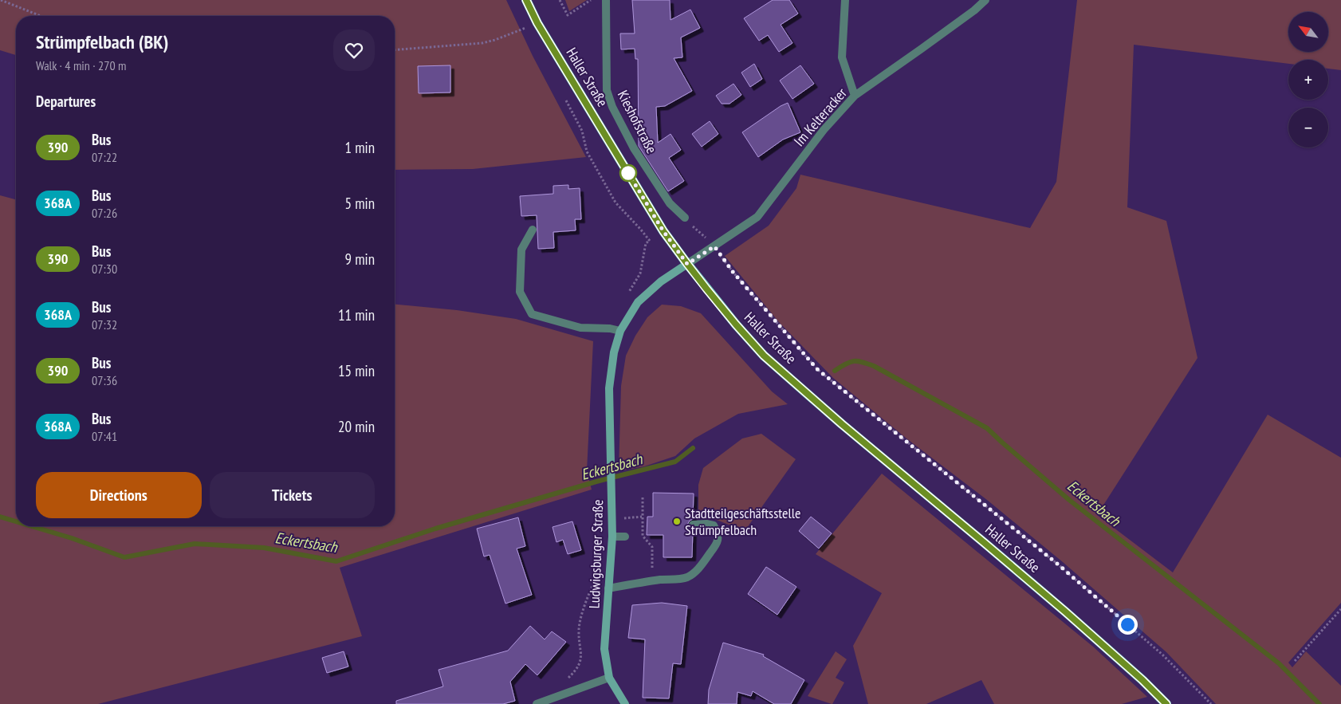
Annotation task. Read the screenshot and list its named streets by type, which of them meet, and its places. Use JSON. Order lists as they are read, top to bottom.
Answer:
{
  "streets": {
    "main road": ["Haller Straße"],
    "street": ["Im Kelteracker", "Kieshofstraße", "Ludwigsburger Straße"]
  },
  "crossings": [
    ["Haller Straße", "Im Kelteracker"],
    ["Haller Straße", "Ludwigsburger Straße"],
    ["Im Kelteracker", "Ludwigsburger Straße"]
  ],
  "water": ["Eckertsbach"],
  "places": ["Stadtteilgeschäftsstelle Strümpfelbach"],
  "lines": ["bus line 390"],
  "north": "top left",
  "page": {
    "map_buttons": ["+", "−"],
    "heading": [
      ["Strümpfelbach (BK)", "Walk · 4 min · 270 m"],
      "Departures"
    ],
    "list": [
      {
        "mark": "390",
        "name": "Bus",
        "note": "07:22",
        "value": "1 min"
      },
      {
        "mark": "368A",
        "name": "Bus",
        "note": "07:26",
        "value": "5 min"
      },
      {
        "mark": "390",
        "name": "Bus",
        "note": "07:30",
        "value": "9 min"
      },
      {
        "mark": "368A",
        "name": "Bus",
        "note": "07:32",
        "value": "11 min"
      },
      {
        "mark": "390",
        "name": "Bus",
        "note": "07:36",
        "value": "15 min"
      },
      {
        "mark": "368A",
        "name": "Bus",
        "note": "07:41",
        "value": "20 min"
      }
    ],
    "buttons": ["Directions", "Tickets"]
  }
}
